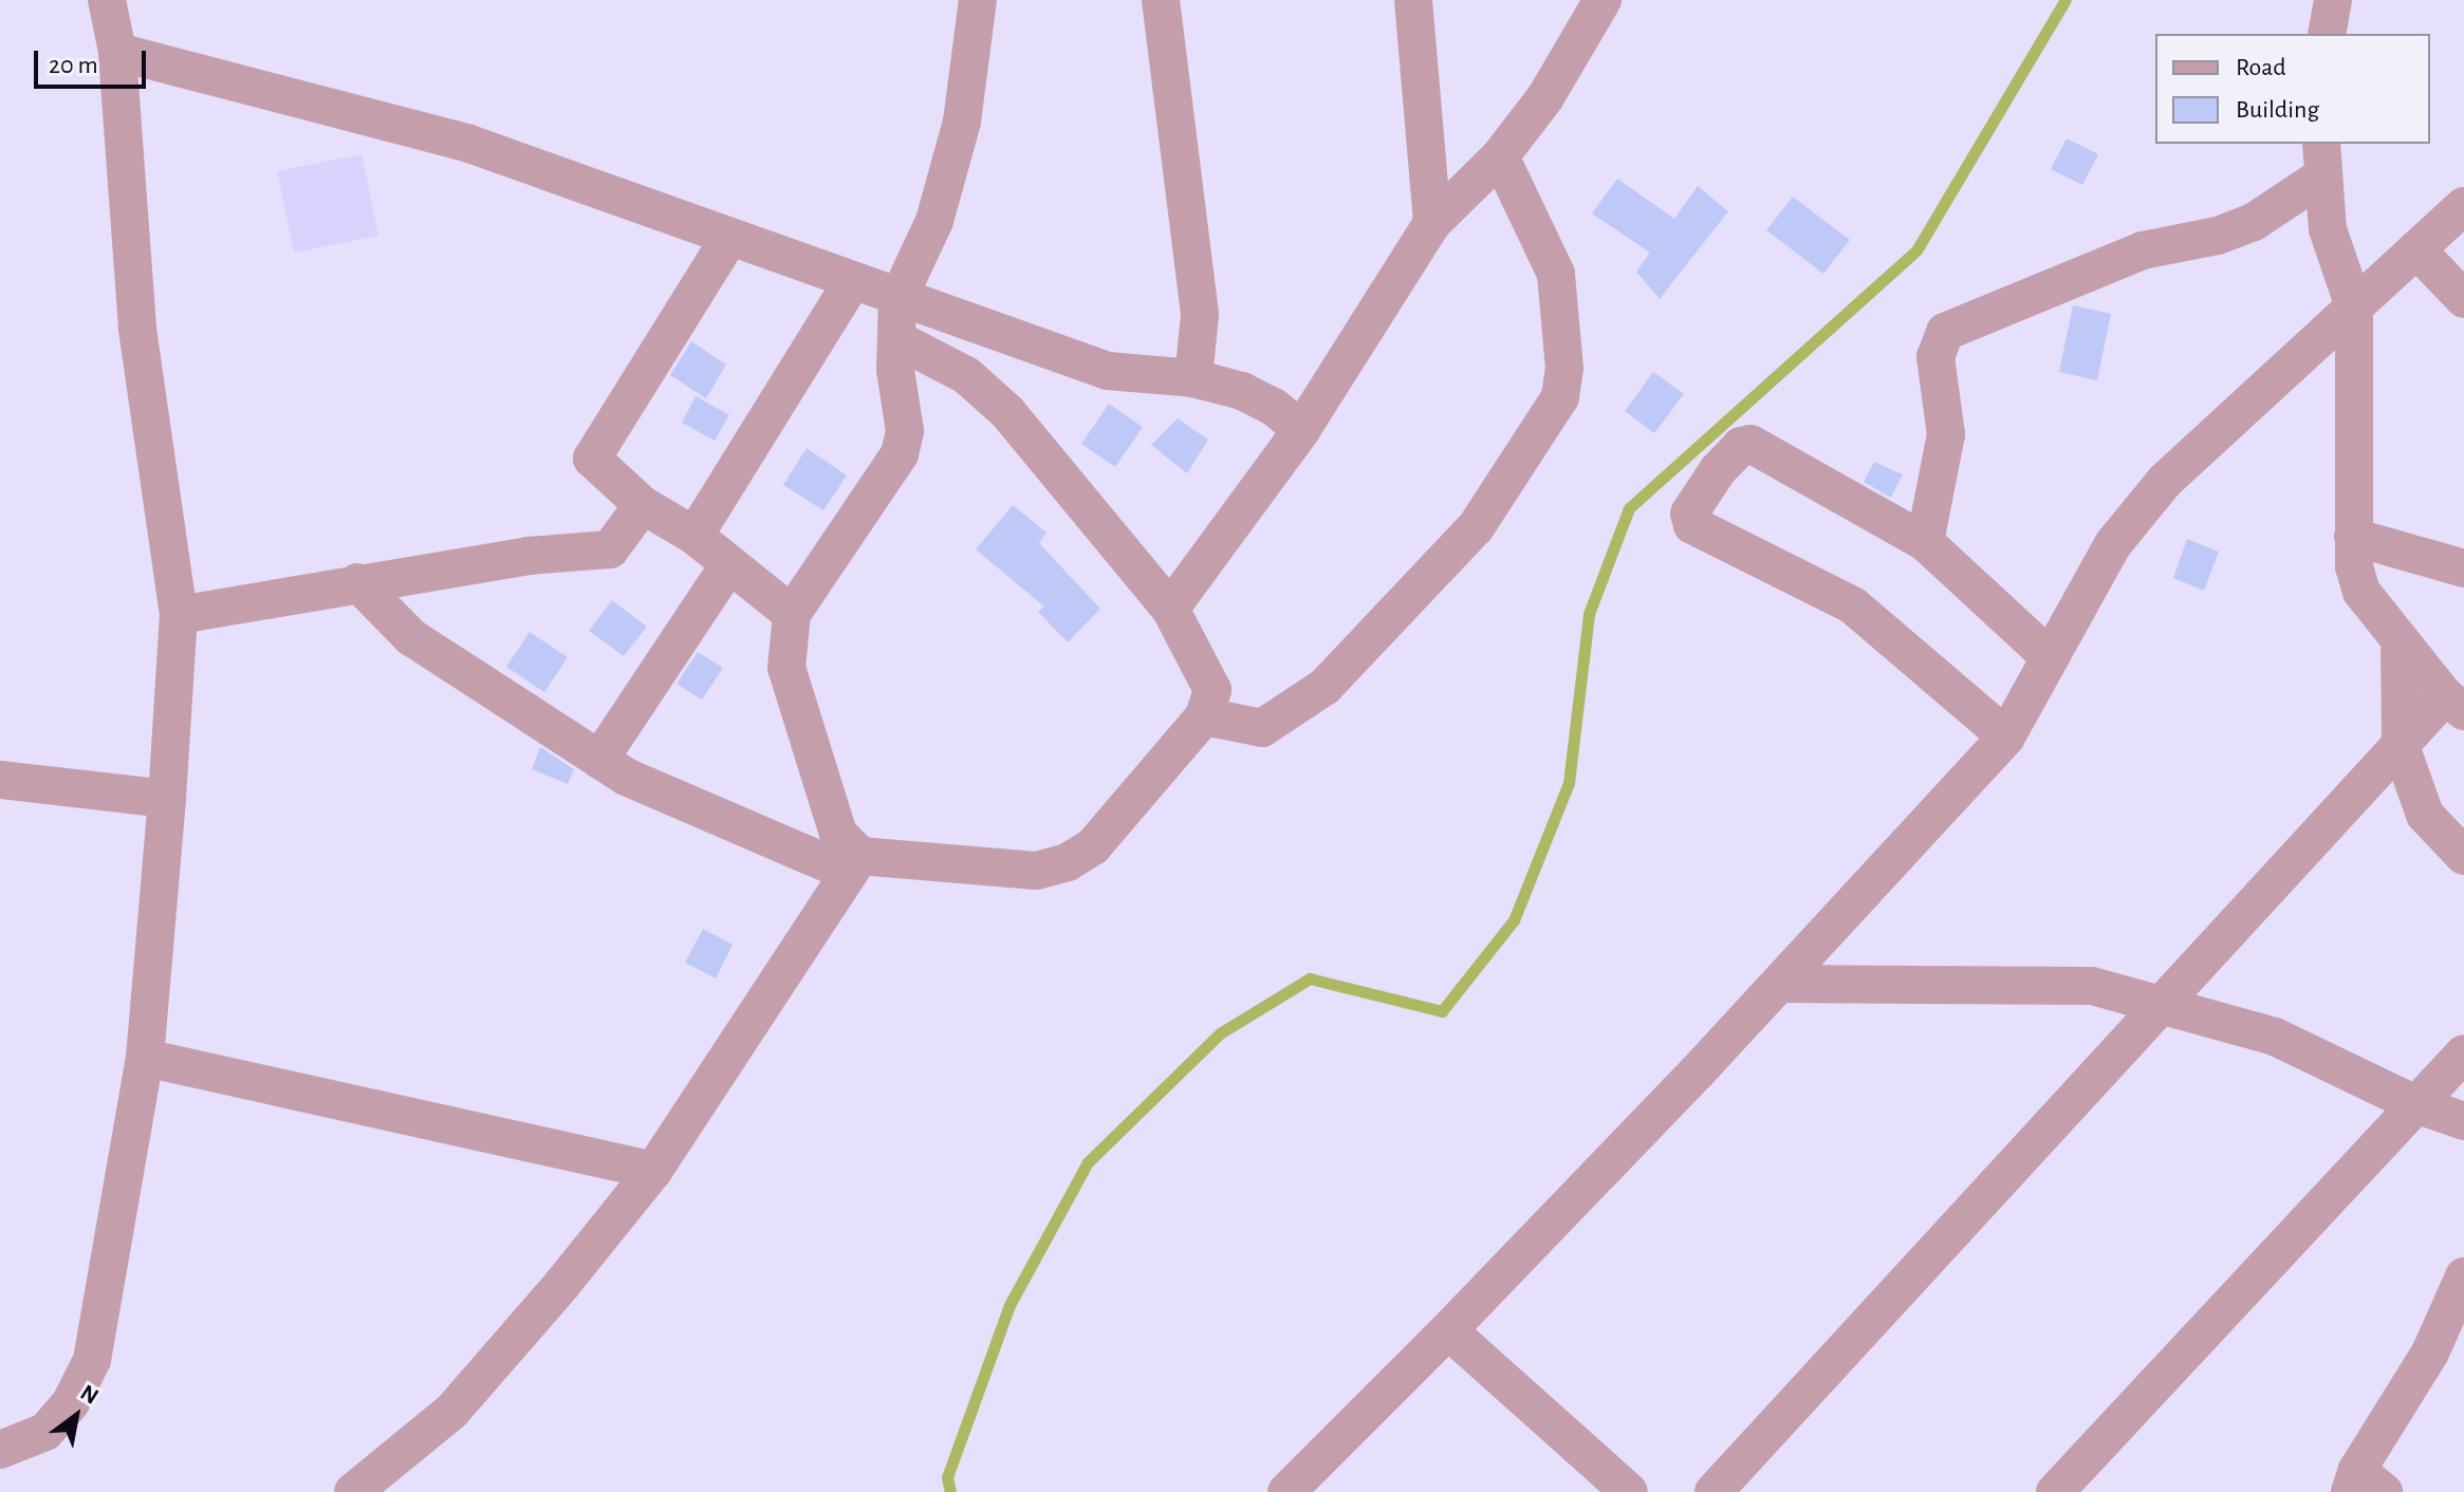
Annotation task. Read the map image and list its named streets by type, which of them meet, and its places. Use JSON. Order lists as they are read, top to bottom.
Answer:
{
  "legend": ["Road", "Building"],
  "scale_bar": "20 m",
  "north": "top right"
}
